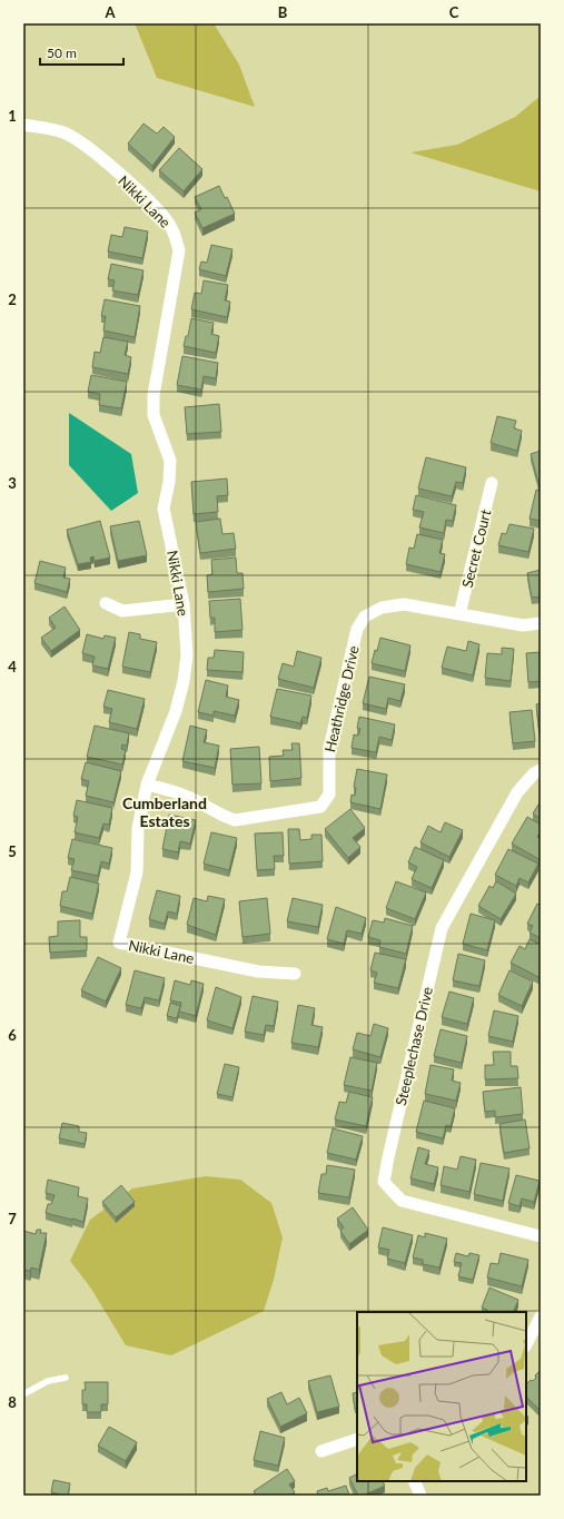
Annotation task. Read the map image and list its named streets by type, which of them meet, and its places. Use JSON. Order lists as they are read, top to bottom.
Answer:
{
  "streets": {
    "street": [
      "Nikki Lane",
      "Secret Court",
      "Heathridge Drive",
      "Steeplechase Drive"
    ]
  },
  "crossings": [
    ["Nikki Lane", "Heathridge Drive"],
    ["Secret Court", "Heathridge Drive"]
  ],
  "districts": ["Cumberland Estates"],
  "scale_bar": "50 m",
  "grid": {
    "columns": ["A", "B", "C"],
    "rows": [
      "1",
      "2",
      "3",
      "4",
      "5",
      "6",
      "7",
      "8"
    ]
  }
}
